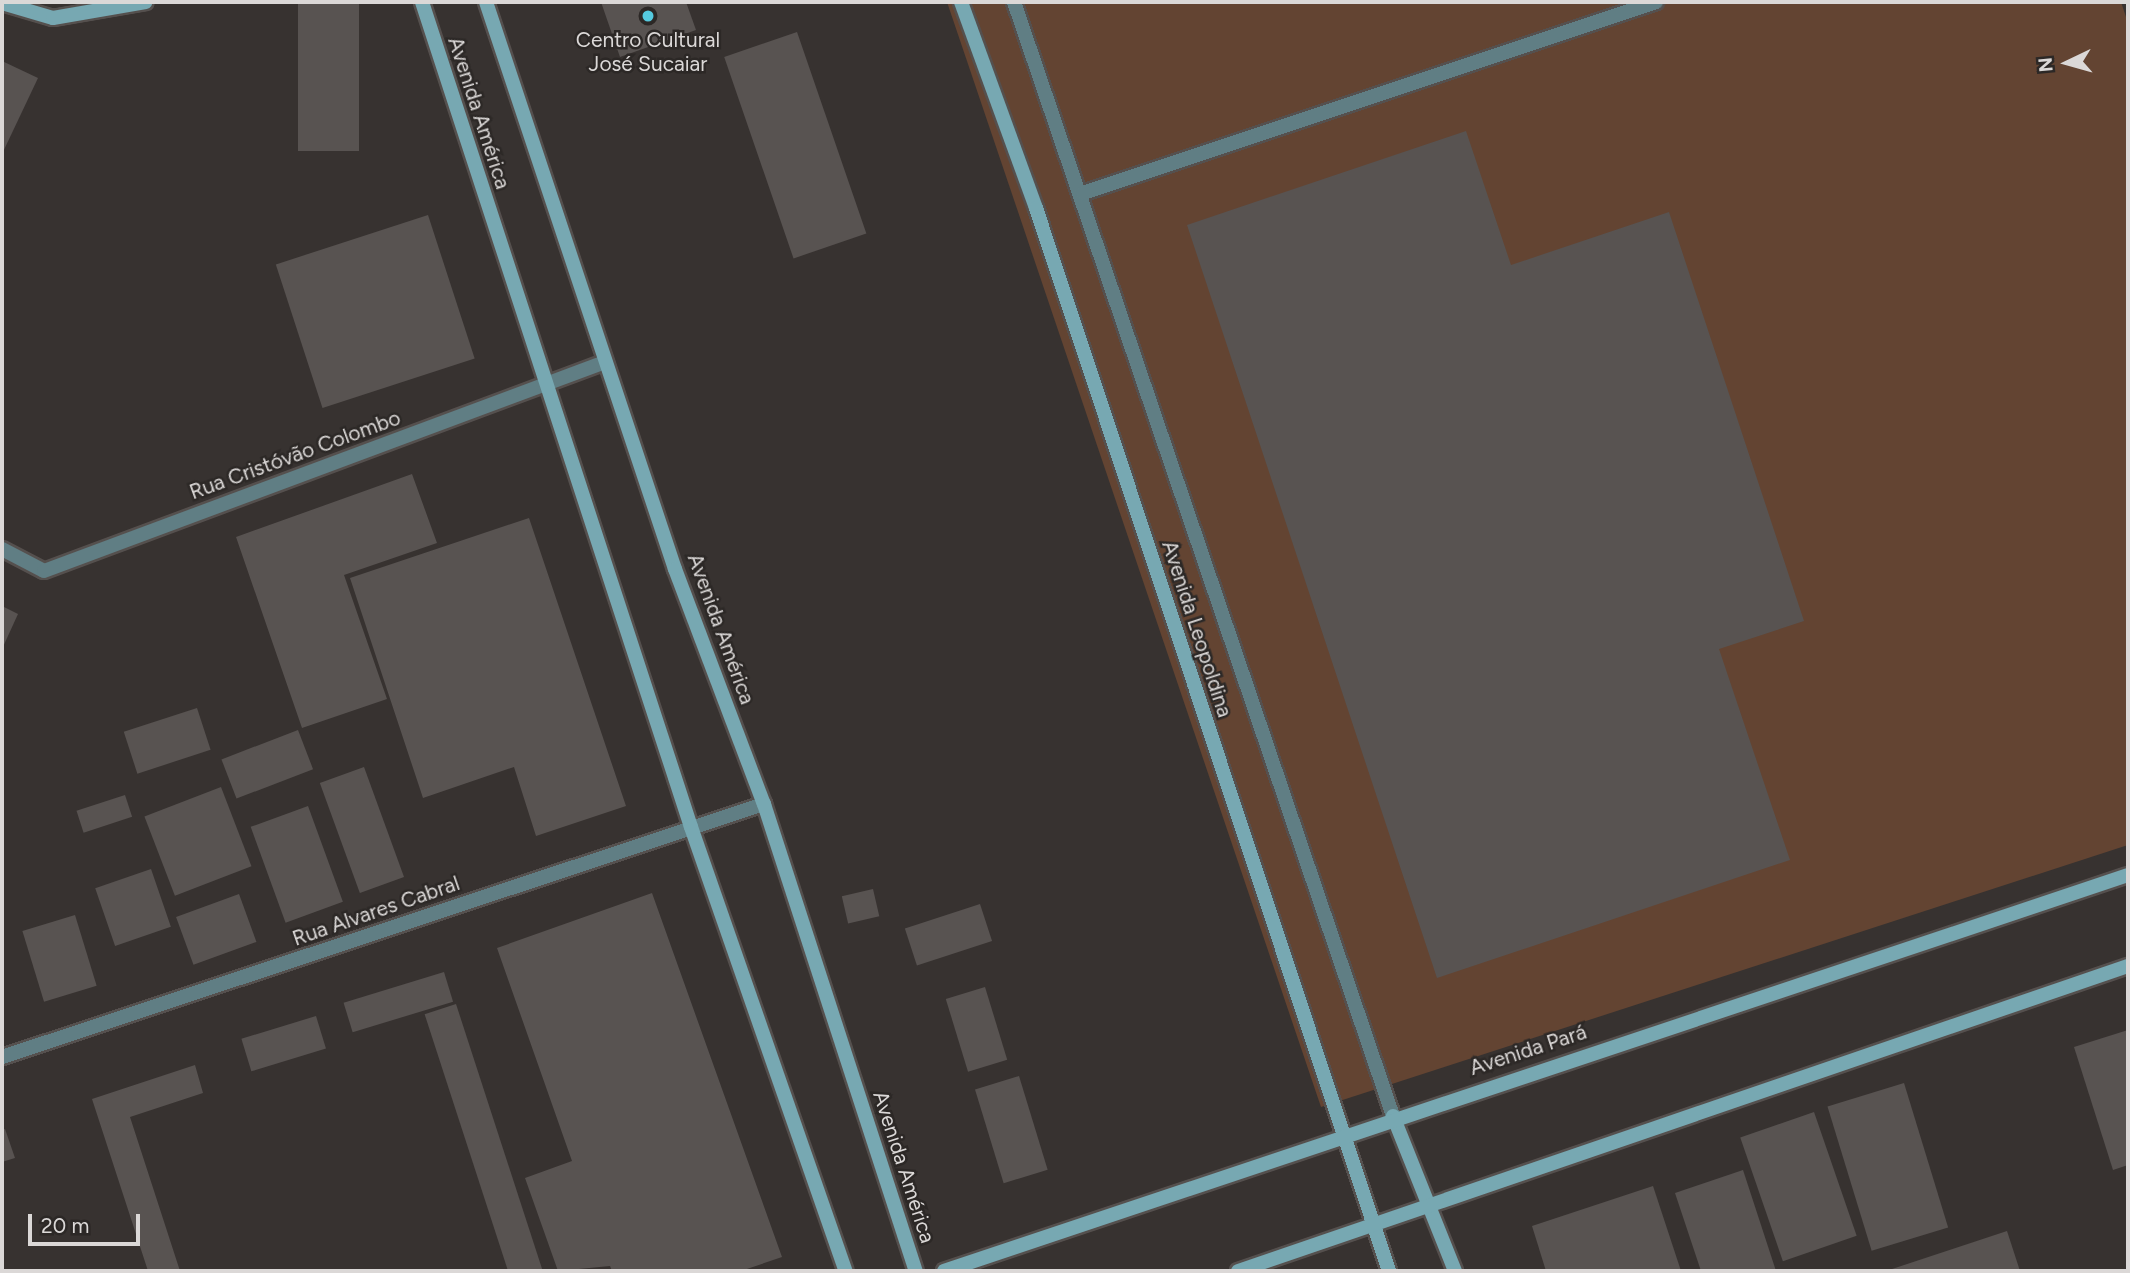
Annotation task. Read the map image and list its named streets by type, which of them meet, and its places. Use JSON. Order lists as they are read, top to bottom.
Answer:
{
  "streets": {
    "main road": ["Avenida América", "Avenida Leopoldina", "Avenida Pará"],
    "street": ["Rua Cristóvão Colombo", "Rua Alvares Cabral"]
  },
  "crossings": [
    ["Avenida América", "Rua Cristóvão Colombo"],
    ["Avenida América", "Rua Alvares Cabral"],
    ["Avenida Leopoldina", "Avenida Pará"]
  ],
  "places": ["Centro Cultural José Sucaiar"],
  "scale_bar": "20 m",
  "north": "left"
}
